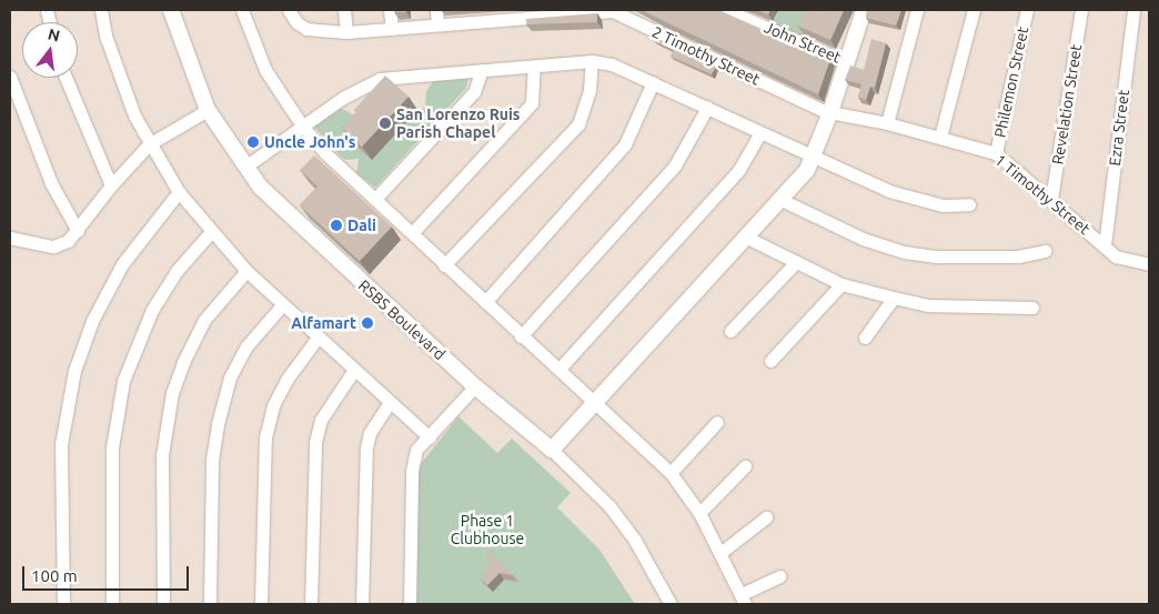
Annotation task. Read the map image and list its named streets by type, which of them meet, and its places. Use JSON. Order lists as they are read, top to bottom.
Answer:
{
  "streets": {
    "street": [
      "John Street",
      "2 Timothy Street",
      "Philemon Street",
      "Revelation Street",
      "Ezra Street",
      "1 Timothy Street",
      "RSBS Boulevard"
    ]
  },
  "crossings": [
    ["2 Timothy Street", "1 Timothy Street"],
    ["Philemon Street", "1 Timothy Street"],
    ["Revelation Street", "1 Timothy Street"],
    ["Ezra Street", "1 Timothy Street"]
  ],
  "parks": ["Phase 1 Clubhouse"],
  "places": [
    "San Lorenzo Ruis Parish Chapel",
    "Uncle John's",
    "Dali",
    "Alfamart"
  ],
  "scale_bar": "100 m",
  "north": "top"
}
